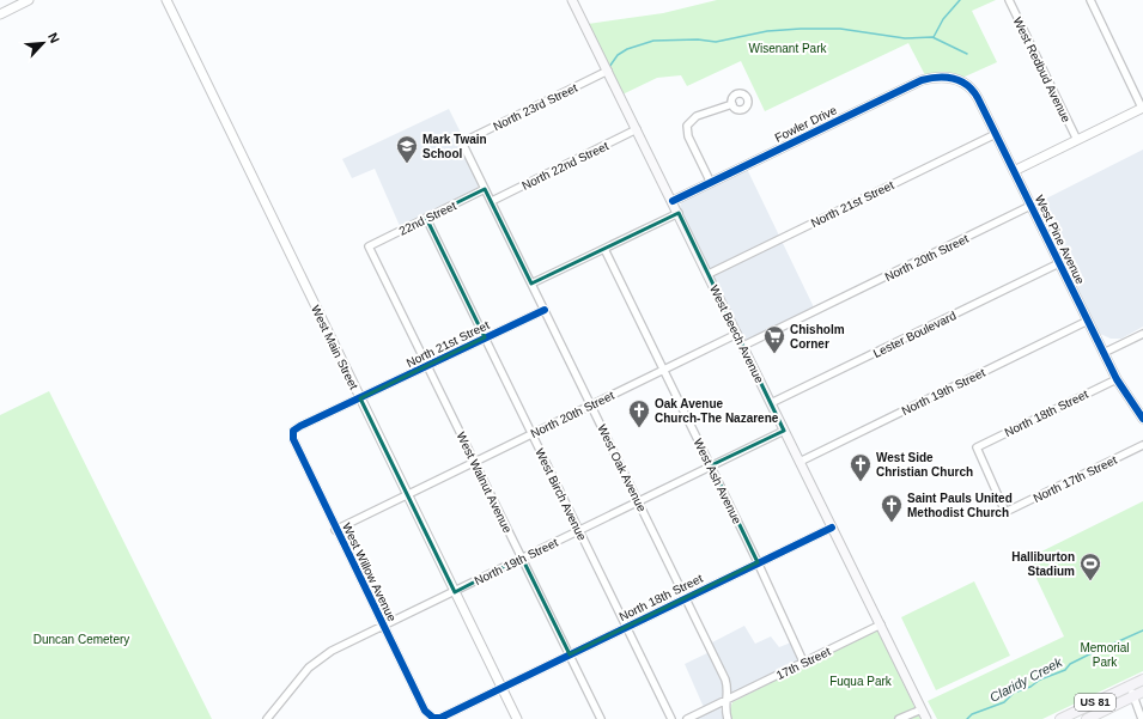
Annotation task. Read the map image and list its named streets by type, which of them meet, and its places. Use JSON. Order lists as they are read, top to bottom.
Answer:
{
  "streets": {
    "main road": ["West Beech Avenue", "US 81"],
    "street": [
      "West Redbud Avenue",
      "North 23rd Street",
      "Fowler Drive",
      "North 22nd Street",
      "North 21st Street",
      "22nd Street",
      "West Pine Avenue",
      "North 20th Street",
      "Lester Boulevard",
      "West Main Street",
      "North 19th Street",
      "North 18th Street",
      "West Oak Avenue",
      "North 17th Street",
      "West Ash Avenue",
      "West Walnut Avenue",
      "West Birch Avenue",
      "West Willow Avenue",
      "17th Street"
    ]
  },
  "crossings": [
    ["North 23rd Street", "West Beech Avenue"],
    ["North 23rd Street", "West Oak Avenue"],
    ["Fowler Drive", "West Pine Avenue"],
    ["Fowler Drive", "West Beech Avenue"],
    ["North 22nd Street", "West Beech Avenue"],
    ["North 22nd Street", "West Oak Avenue"],
    ["North 21st Street", "West Pine Avenue"],
    ["North 21st Street", "West Beech Avenue"],
    ["North 21st Street", "West Main Street"],
    ["North 21st Street", "West Oak Avenue"],
    ["North 21st Street", "West Walnut Avenue"],
    ["North 21st Street", "West Birch Avenue"],
    ["North 21st Street", "West Willow Avenue"],
    ["22nd Street", "West Oak Avenue"],
    ["22nd Street", "West Walnut Avenue"],
    ["22nd Street", "West Birch Avenue"],
    ["West Pine Avenue", "North 20th Street"],
    ["West Pine Avenue", "Lester Boulevard"],
    ["West Pine Avenue", "North 19th Street"],
    ["West Pine Avenue", "North 18th Street"],
    ["North 20th Street", "West Beech Avenue"],
    ["North 20th Street", "West Main Street"],
    ["North 20th Street", "West Oak Avenue"],
    ["North 20th Street", "West Ash Avenue"],
    ["North 20th Street", "West Walnut Avenue"],
    ["North 20th Street", "West Birch Avenue"],
    ["North 20th Street", "West Willow Avenue"],
    ["West Beech Avenue", "Lester Boulevard"],
    ["West Beech Avenue", "North 19th Street"],
    ["West Beech Avenue", "North 18th Street"],
    ["West Beech Avenue", "17th Street"],
    ["West Main Street", "North 19th Street"],
    ["West Main Street", "North 18th Street"],
    ["North 19th Street", "West Oak Avenue"],
    ["North 19th Street", "West Ash Avenue"],
    ["North 19th Street", "West Walnut Avenue"],
    ["North 19th Street", "West Birch Avenue"],
    ["North 19th Street", "West Willow Avenue"],
    ["North 18th Street", "West Oak Avenue"],
    ["North 18th Street", "North 17th Street"],
    ["North 18th Street", "West Ash Avenue"],
    ["North 18th Street", "West Walnut Avenue"],
    ["North 18th Street", "West Birch Avenue"],
    ["North 18th Street", "West Willow Avenue"],
    ["West Oak Avenue", "17th Street"],
    ["West Ash Avenue", "17th Street"]
  ],
  "water": ["Claridy Creek"],
  "parks": [
    "Wisenant Park",
    "Duncan Cemetery",
    "Memorial Park",
    "Fuqua Park"
  ],
  "places": {
    "school or university": ["Mark Twain School"],
    "supermarket": ["Chisholm Corner"],
    "church": ["Oak Avenue Church-The Nazarene", "West Side Christian Church", "Saint Pauls United Methodist Church"],
    "sports": ["Halliburton Stadium"]
  },
  "north": "top right"
}
